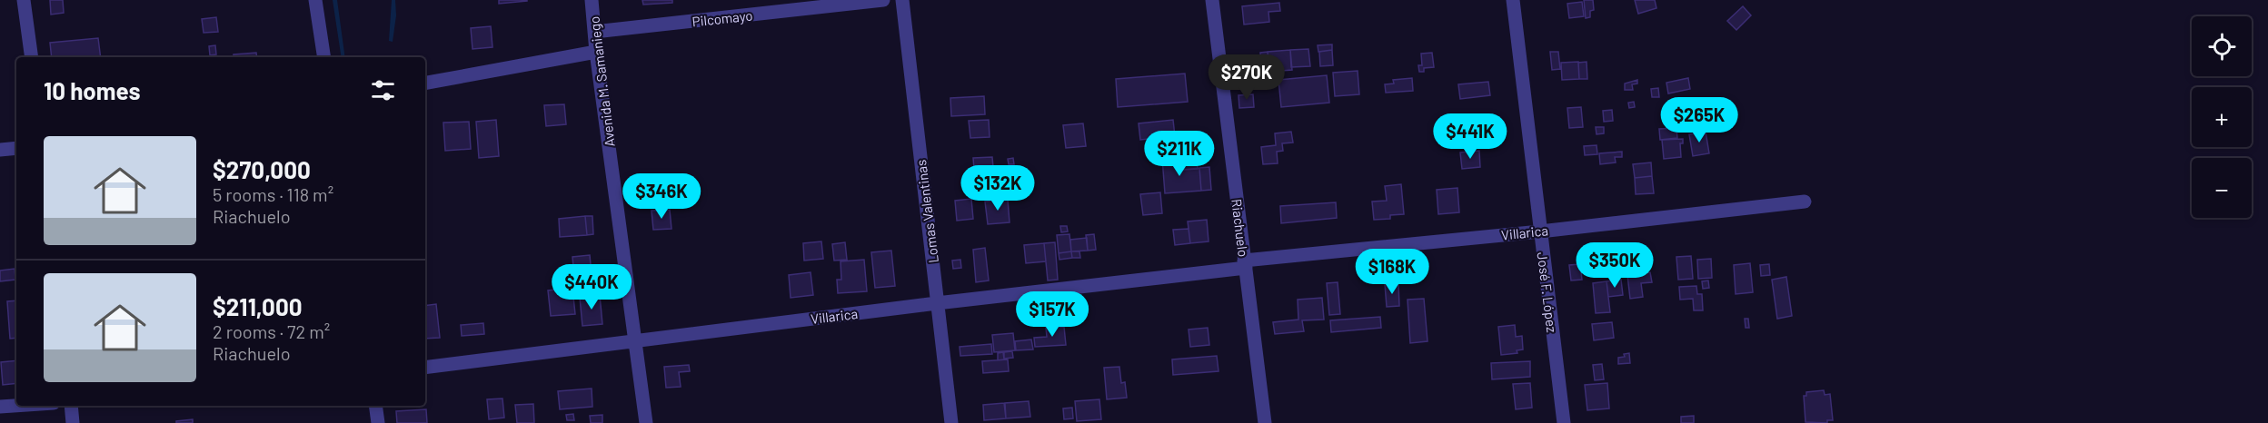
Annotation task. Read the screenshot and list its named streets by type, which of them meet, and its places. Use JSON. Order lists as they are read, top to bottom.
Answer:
{
  "streets": {
    "street": [
      "Pilcomayo",
      "Avenida M. Samaniego",
      "Lomas Valentinas",
      "Riachuelo",
      "Villarica",
      "José F. López"
    ]
  },
  "crossings": [
    ["Pilcomayo", "Avenida M. Samaniego"],
    ["Avenida M. Samaniego", "Villarica"],
    ["Lomas Valentinas", "Villarica"],
    ["Riachuelo", "Villarica"],
    ["Villarica", "José F. López"]
  ],
  "page": {
    "map_buttons": ["+", "−"],
    "price": [
      "$270K",
      "$265K",
      "$441K",
      "$211K",
      "$132K",
      "$346K",
      "$350K",
      "$168K",
      "$440K",
      "$157K"
    ],
    "heading": "10 homes",
    "list": [
      {
        "name": "$270,000",
        "note": "5 rooms · 118 m² · Riachuelo"
      },
      {
        "name": "$211,000",
        "note": "2 rooms · 72 m² · Riachuelo"
      }
    ]
  }
}
